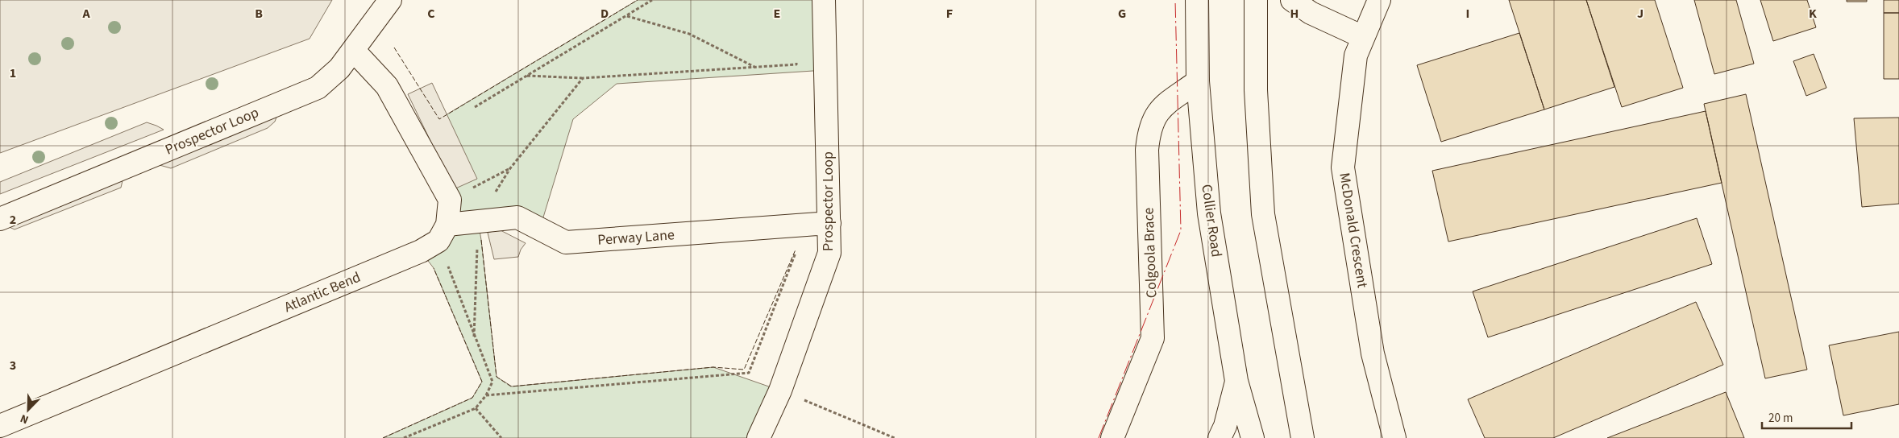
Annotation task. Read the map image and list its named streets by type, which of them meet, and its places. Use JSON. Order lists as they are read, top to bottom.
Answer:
{
  "streets": {
    "street": [
      "Prospector Loop",
      "Collier Road",
      "McDonald Crescent",
      "Perway Lane",
      "Colgoola Brace",
      "Atlantic Bend"
    ]
  },
  "crossings": [
    ["Prospector Loop", "Perway Lane"],
    ["Collier Road", "Colgoola Brace"],
    ["Perway Lane", "Atlantic Bend"]
  ],
  "scale_bar": "20 m",
  "north": "bottom left",
  "grid": {
    "columns": [
      "A",
      "B",
      "C",
      "D",
      "E",
      "F",
      "G",
      "H",
      "I",
      "J",
      "K"
    ],
    "rows": ["1", "2", "3"]
  }
}
